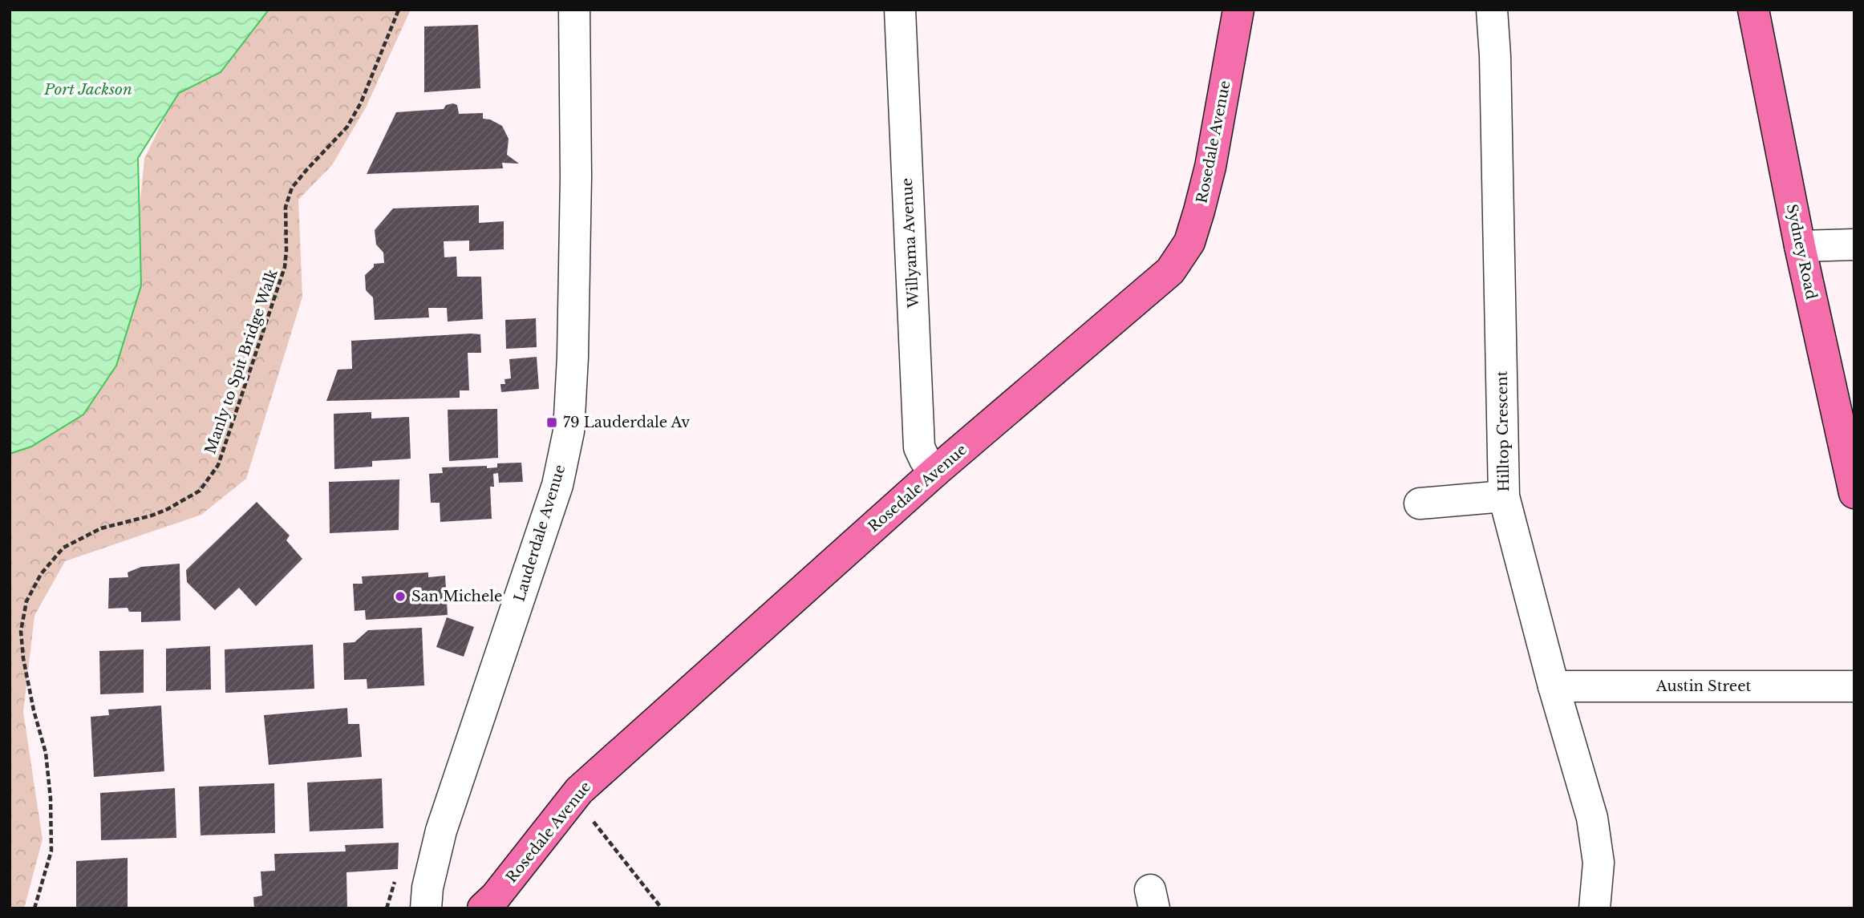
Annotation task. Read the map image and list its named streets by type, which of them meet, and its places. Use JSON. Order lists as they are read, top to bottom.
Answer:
{
  "streets": {
    "main road": ["Rosedale Avenue", "Sydney Road"],
    "street": [
      "Willyama Avenue",
      "Hilltop Crescent",
      "Lauderdale Avenue",
      "Austin Street"
    ],
    "path": ["Manly to Spit Bridge Walk"]
  },
  "crossings": [
    ["Rosedale Avenue", "Willyama Avenue"],
    ["Hilltop Crescent", "Austin Street"]
  ],
  "water": ["Port Jackson"],
  "places": {
    "transit": ["79 Lauderdale Av"],
    "other": ["San Michele"]
  }
}
